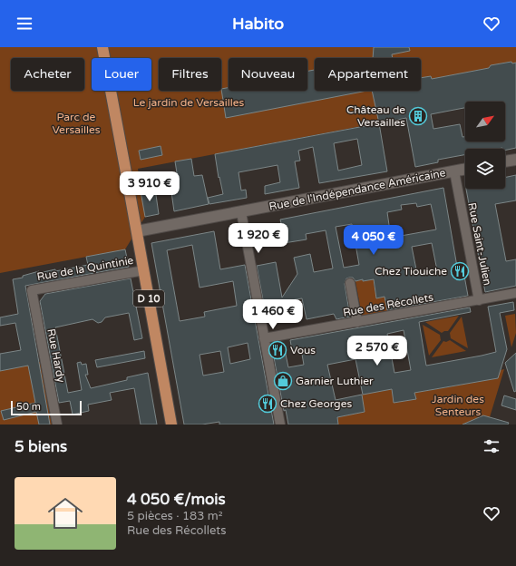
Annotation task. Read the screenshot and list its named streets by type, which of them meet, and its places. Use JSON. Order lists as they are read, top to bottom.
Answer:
{
  "streets": {
    "main road": ["Rue de l'Indépendance Américaine", "D 10"],
    "street": [
      "Rue Saint-Julien",
      "Rue de la Quintinie",
      "Rue des Récollets",
      "Rue Hardy"
    ]
  },
  "crossings": [
    ["Rue de l'Indépendance Américaine", "Rue Saint-Julien"],
    ["Rue de l'Indépendance Américaine", "D 10"],
    ["Rue Saint-Julien", "Rue des Récollets"],
    ["Rue de la Quintinie", "D 10"],
    ["Rue de la Quintinie", "Rue Hardy"]
  ],
  "parks": ["Le jardin de Versailles", "Parc de Versailles", "Jardin des Senteurs"],
  "places": {
    "building": ["Château de Versailles"],
    "restaurant": ["Chez Tiouiche", "Vous", "Chez Georges"],
    "shop": ["Garnier Luthier"]
  },
  "scale_bar": "50 m",
  "north": "top right",
  "page": {
    "header": "Habito",
    "chip": [
      "Acheter",
      "Louer",
      "Filtres",
      "Nouveau",
      "Appartement"
    ],
    "price": [
      "3 910 €",
      "1 920 €",
      "4 050 €",
      "1 460 €",
      "2 570 €"
    ],
    "scale": "50 m",
    "heading": "5 biens",
    "list": [
      {
        "name": "4 050 €/mois",
        "note": "5 pièces · 183 m² · Rue des Récollets"
      }
    ]
  }
}
